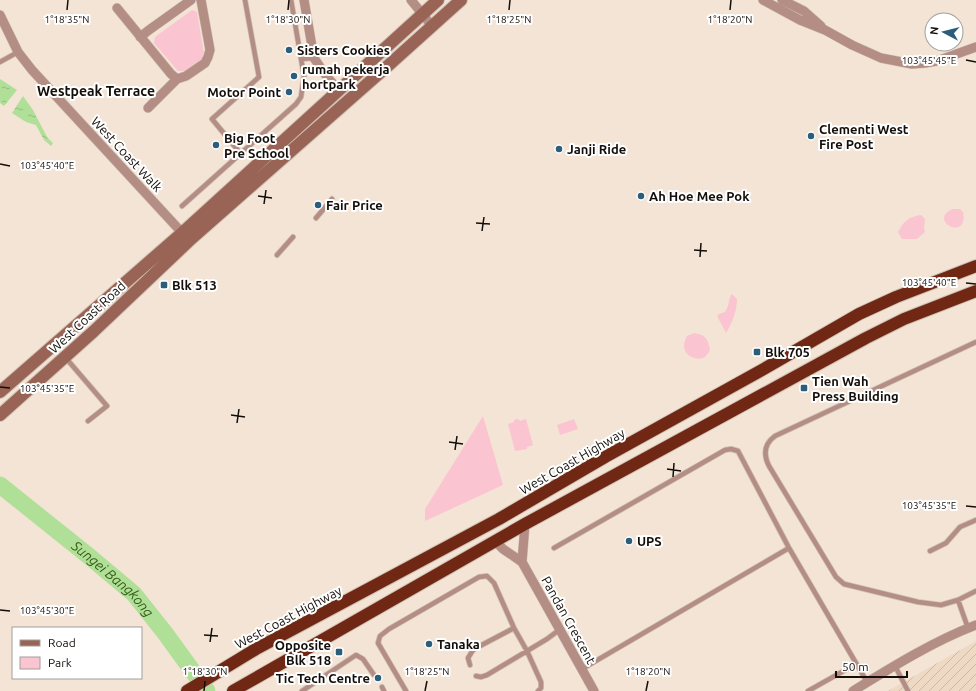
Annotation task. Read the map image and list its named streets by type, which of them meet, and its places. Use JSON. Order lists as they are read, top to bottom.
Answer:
{
  "streets": {
    "highway": ["West Coast Highway"],
    "main road": ["West Coast Road"],
    "street": ["West Coast Walk", "Pandan Crescent"]
  },
  "crossings": [
    ["West Coast Walk", "West Coast Road"]
  ],
  "districts": ["Westpeak Terrace"],
  "water": ["Sungei Bangkong"],
  "places": {
    "other": [
      "Sisters Cookies",
      "rumah pekerja hortpark",
      "Motor Point",
      "Clementi West Fire Post",
      "Big Foot Pre School",
      "Janji Ride",
      "Ah Hoe Mee Pok",
      "Fair Price",
      "UPS",
      "Tanaka",
      "Tic Tech Centre"
    ],
    "transit": [
      "Blk 513",
      "Blk 705",
      "Tien Wah Press Building",
      "Opposite Blk 518"
    ]
  },
  "legend": ["Road", "Park"],
  "scale_bar": "50 m",
  "north": "left",
  "coordinates": [
    "1°18'35\"N",
    "1°18'30\"N",
    "1°18'25\"N",
    "1°18'20\"N",
    "103°45'45\"E",
    "103°45'40\"E",
    "103°45'35\"E",
    "103°45'30\"E"
  ]
}
